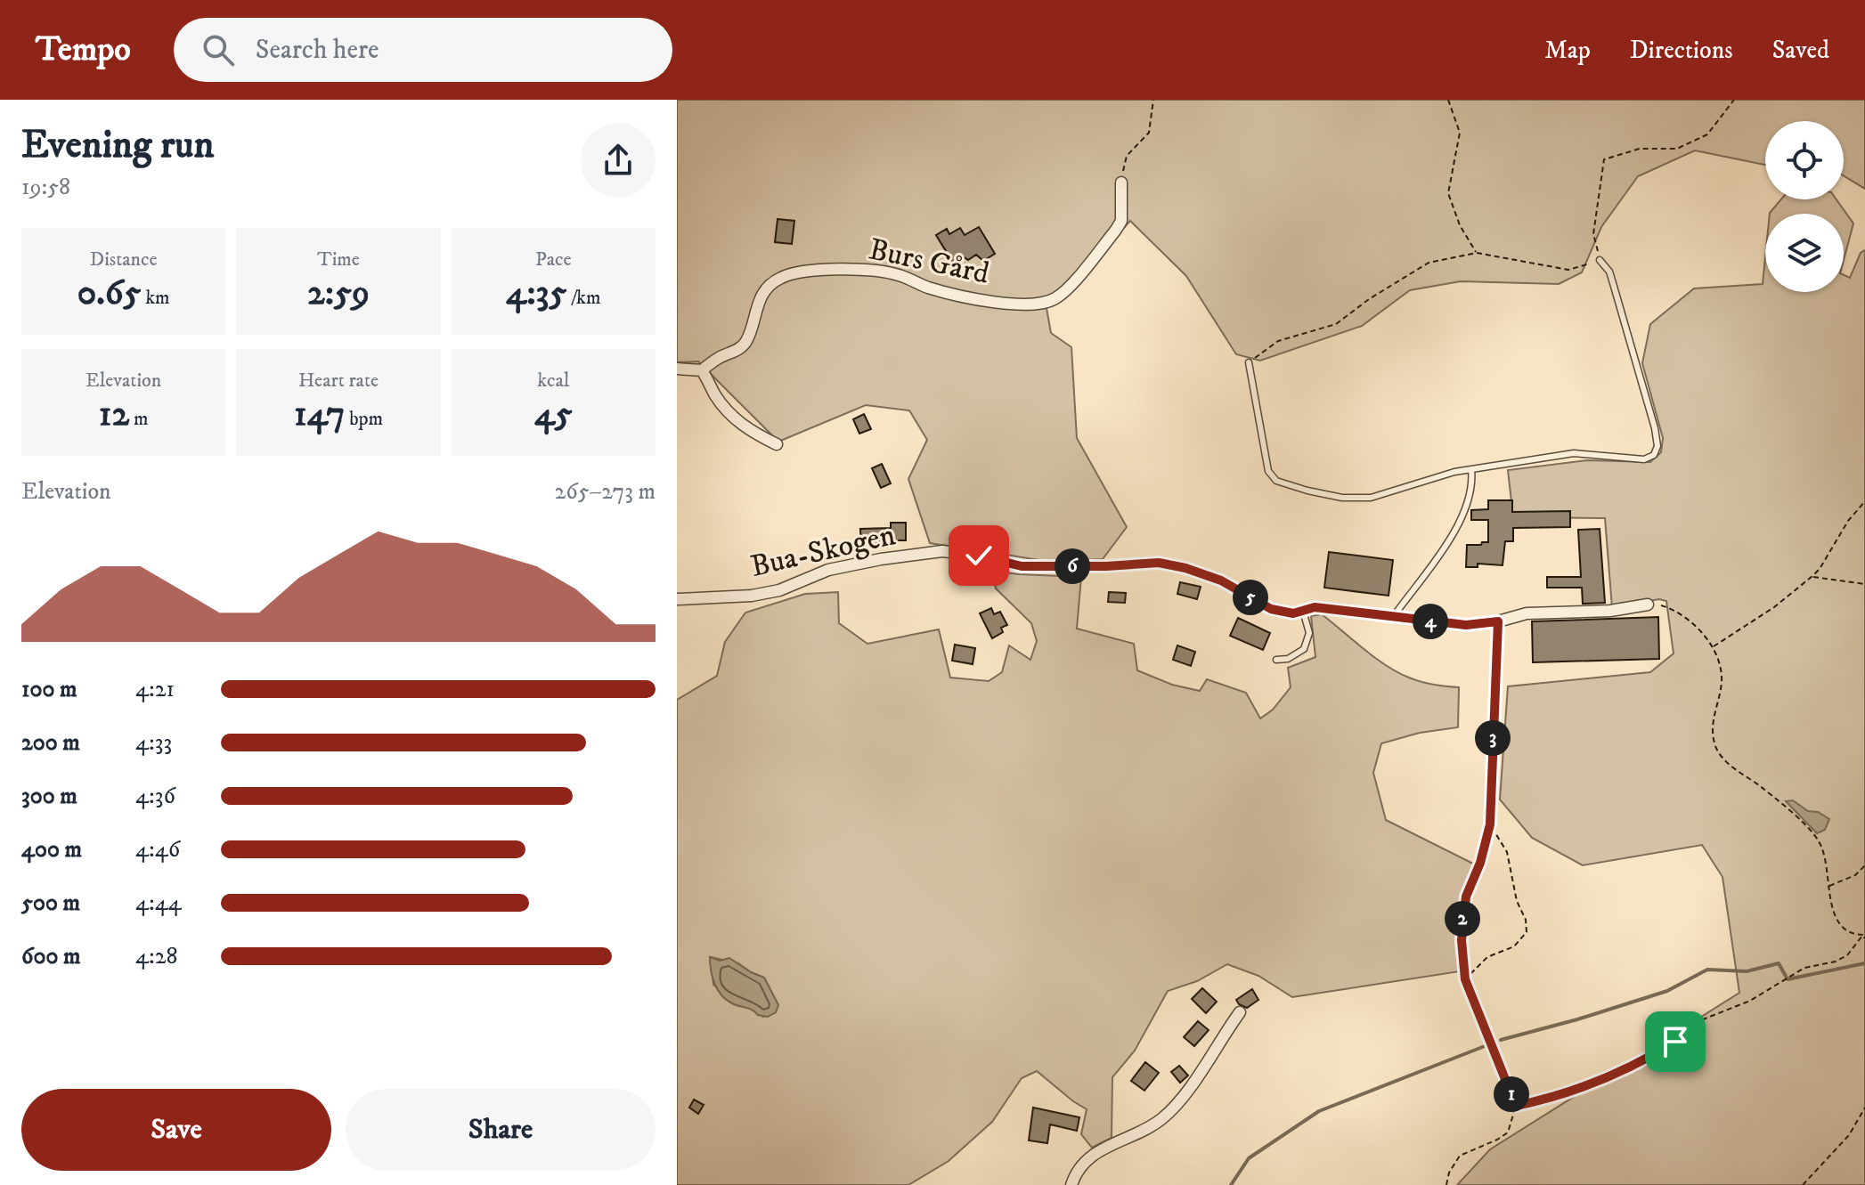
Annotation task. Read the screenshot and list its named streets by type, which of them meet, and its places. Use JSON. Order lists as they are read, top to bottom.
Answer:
{
  "streets": {
    "street": ["Burs Gård", "Bua-Skogen"]
  },
  "page": {
    "header": "Tempo",
    "search": "Search here",
    "nav": ["Map", "Directions", "Saved"],
    "heading": ["Evening run", "19:58"],
    "stats": [
      ["Distance", "0.65 km"],
      ["Time", "2:59"],
      ["Pace", "4:35 /km"],
      ["Elevation", "12 m"],
      ["Heart rate", "147 bpm"],
      ["kcal", "45"]
    ],
    "chart": ["Elevation", "265–273 m"],
    "pins": [
      "6",
      "5",
      "4",
      "3",
      "2",
      "1"
    ],
    "list": [
      {
        "name": "100 m",
        "note": "4:21"
      },
      {
        "name": "200 m",
        "note": "4:33"
      },
      {
        "name": "300 m",
        "note": "4:36"
      },
      {
        "name": "400 m",
        "note": "4:46"
      },
      {
        "name": "500 m",
        "note": "4:44"
      },
      {
        "name": "600 m",
        "note": "4:28"
      }
    ],
    "buttons": ["Save", "Share"]
  }
}
